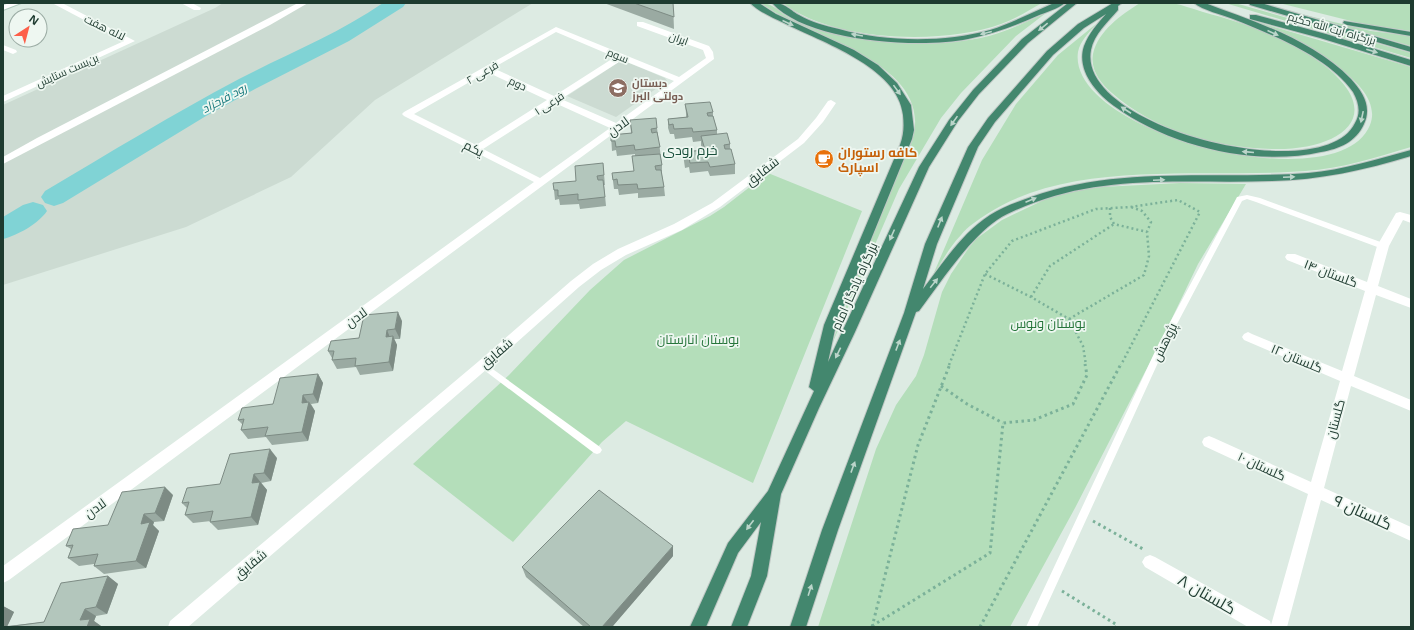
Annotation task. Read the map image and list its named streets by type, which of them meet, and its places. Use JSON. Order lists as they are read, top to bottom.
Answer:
{
  "streets": {
    "highway": ["بزرگراه آیت الله حکیم", "بزرگراه یادگار امام"],
    "street": [
      "لاله هفت",
      "ایران",
      "سوم",
      "بن‌بست ستایش",
      "فرعی ۲",
      "دوم",
      "فرعی ۱",
      "لادن",
      "یکم",
      "شقایق",
      "گلستان ۱۴",
      "گلستان ۱۲",
      "گلستان",
      "گلستان ۱۰",
      "گلستان ۹",
      "گلستان ۸"
    ],
    "lane": ["پژوهش"]
  },
  "crossings": [
    ["لاله هفت", "بن‌بست ستایش"],
    ["ایران", "لادن"],
    ["سوم", "فرعی ۲"],
    ["سوم", "فرعی ۱"],
    ["سوم", "لادن"],
    ["فرعی ۲", "دوم"],
    ["فرعی ۲", "یکم"],
    ["دوم", "فرعی ۱"],
    ["دوم", "لادن"],
    ["فرعی ۱", "یکم"],
    ["لادن", "یکم"],
    ["گلستان ۱۴", "گلستان"],
    ["پژوهش", "گلستان"],
    ["گلستان ۱۲", "گلستان"],
    ["گلستان", "گلستان ۱۰"],
    ["گلستان", "گلستان ۹"],
    ["گلستان ۱۰", "گلستان ۹"]
  ],
  "districts": ["خرم رودی"],
  "water": ["رود فرحزاد"],
  "parks": ["بوستان ونوس", "بوستان انارستان"],
  "places": {
    "school or university": ["دبستان دولتی البرز"],
    "cafe": ["کافه رستوران اسپارک"]
  },
  "north": "top right"
}
